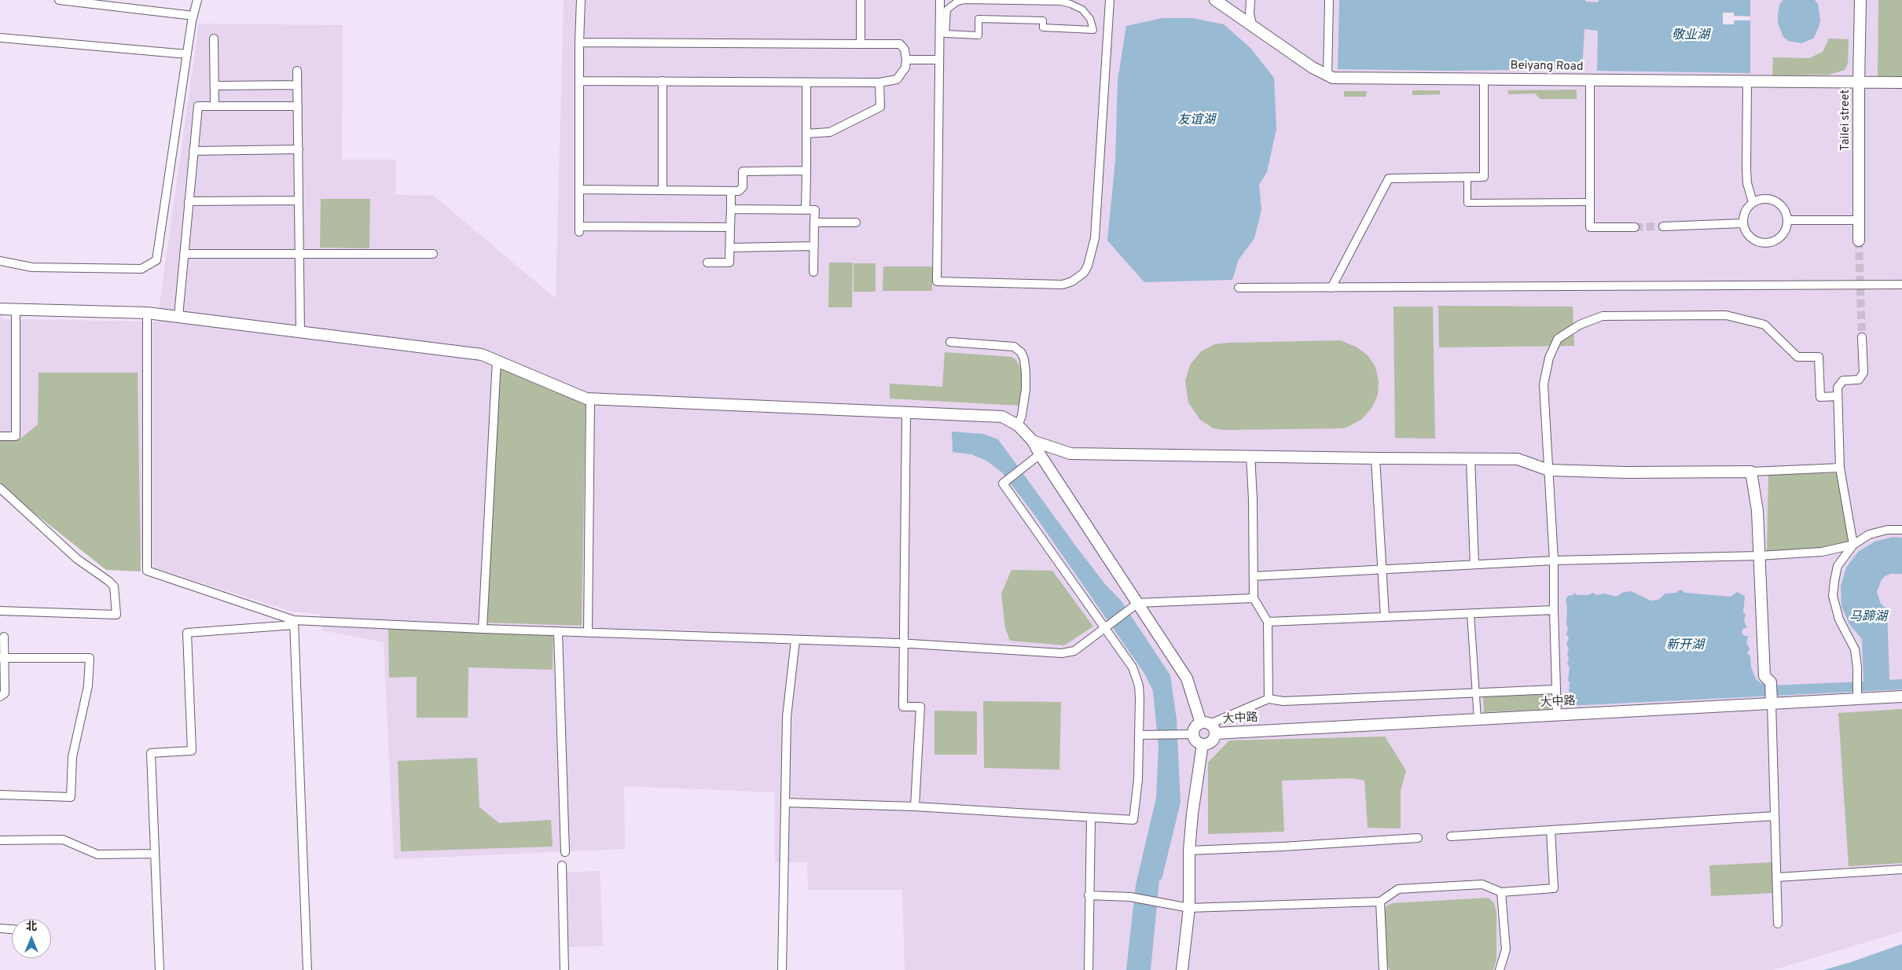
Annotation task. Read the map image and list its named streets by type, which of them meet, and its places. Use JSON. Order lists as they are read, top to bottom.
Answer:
{
  "streets": {
    "street": ["Beiyang Road", "Tailei street", "大中路"]
  },
  "crossings": [
    ["Beiyang Road", "Tailei street"]
  ],
  "water": [
    "敬业湖",
    "友谊湖",
    "马蹄湖",
    "新开湖"
  ],
  "north": "top"
}
